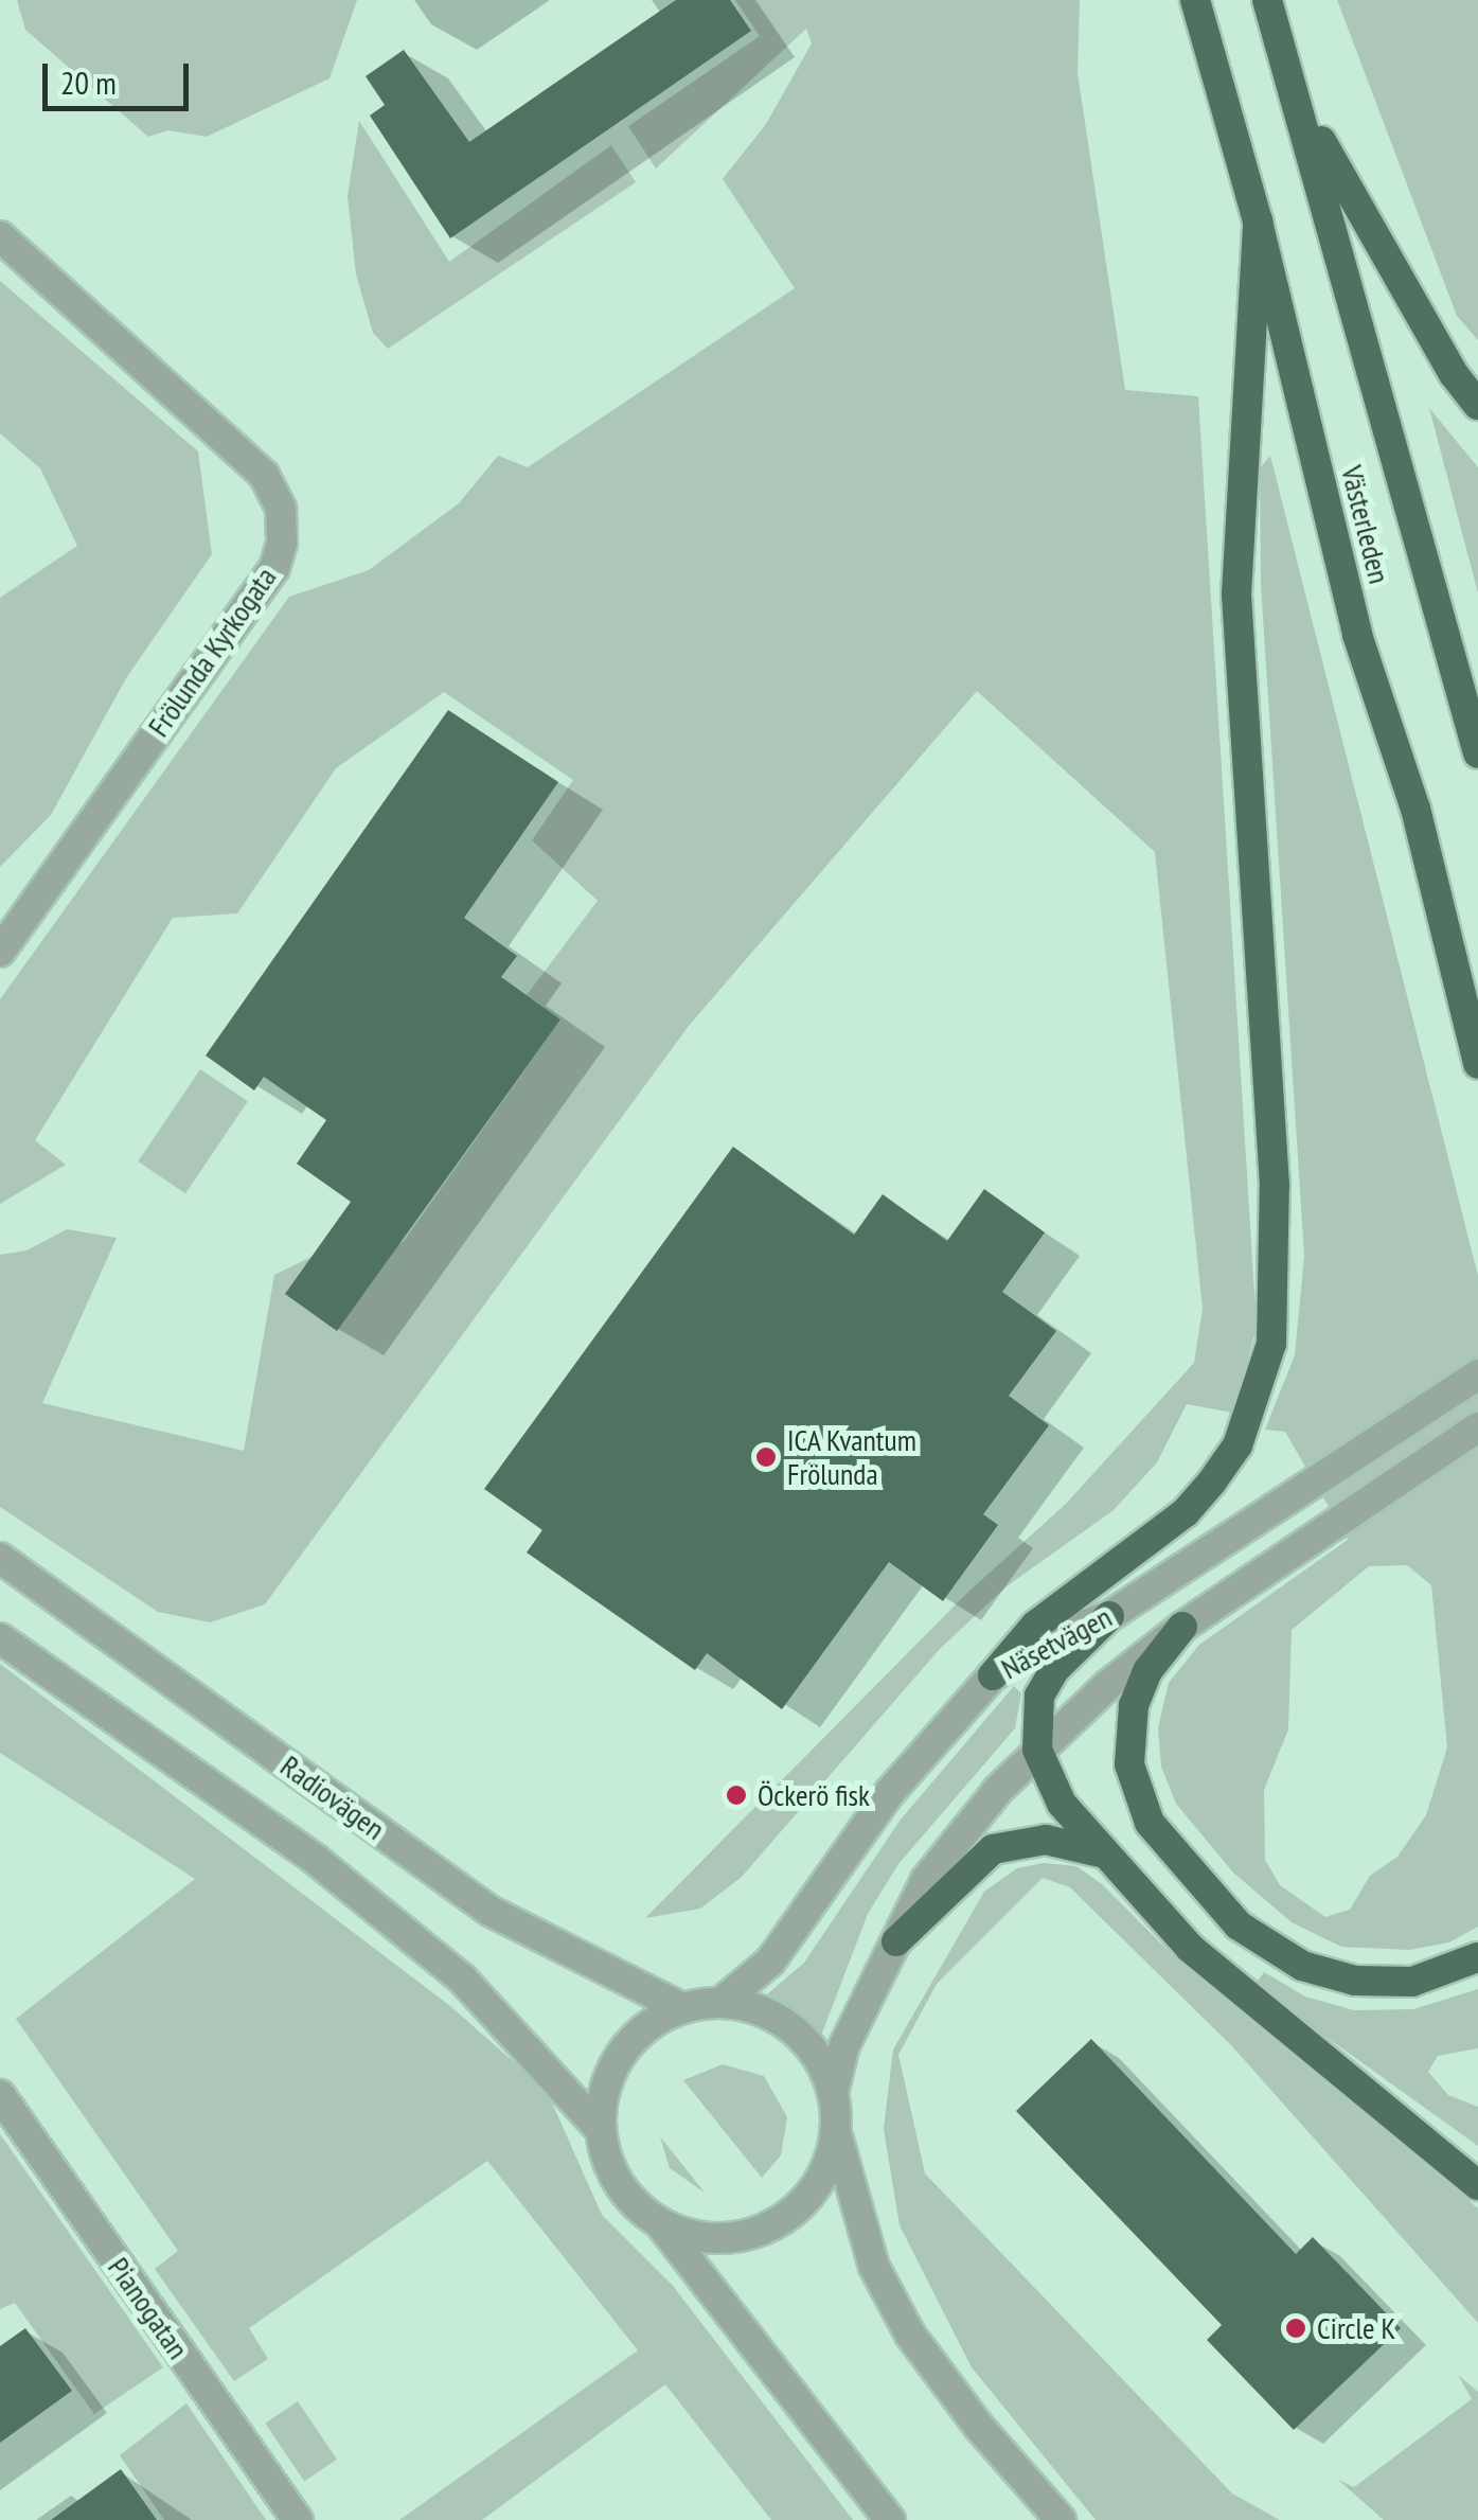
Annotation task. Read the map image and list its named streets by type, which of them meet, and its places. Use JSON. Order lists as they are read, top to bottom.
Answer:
{
  "streets": {
    "highway": ["Västerleden"],
    "street": [
      "Frölunda Kyrkogata",
      "Näsetvägen",
      "Radiovägen",
      "Pianogatan"
    ]
  },
  "crossings": [
    ["Näsetvägen", "Radiovägen"]
  ],
  "places": ["ICA Kvantum Frölunda", "Öckerö fisk", "Circle K"],
  "scale_bar": "20 m"
}
